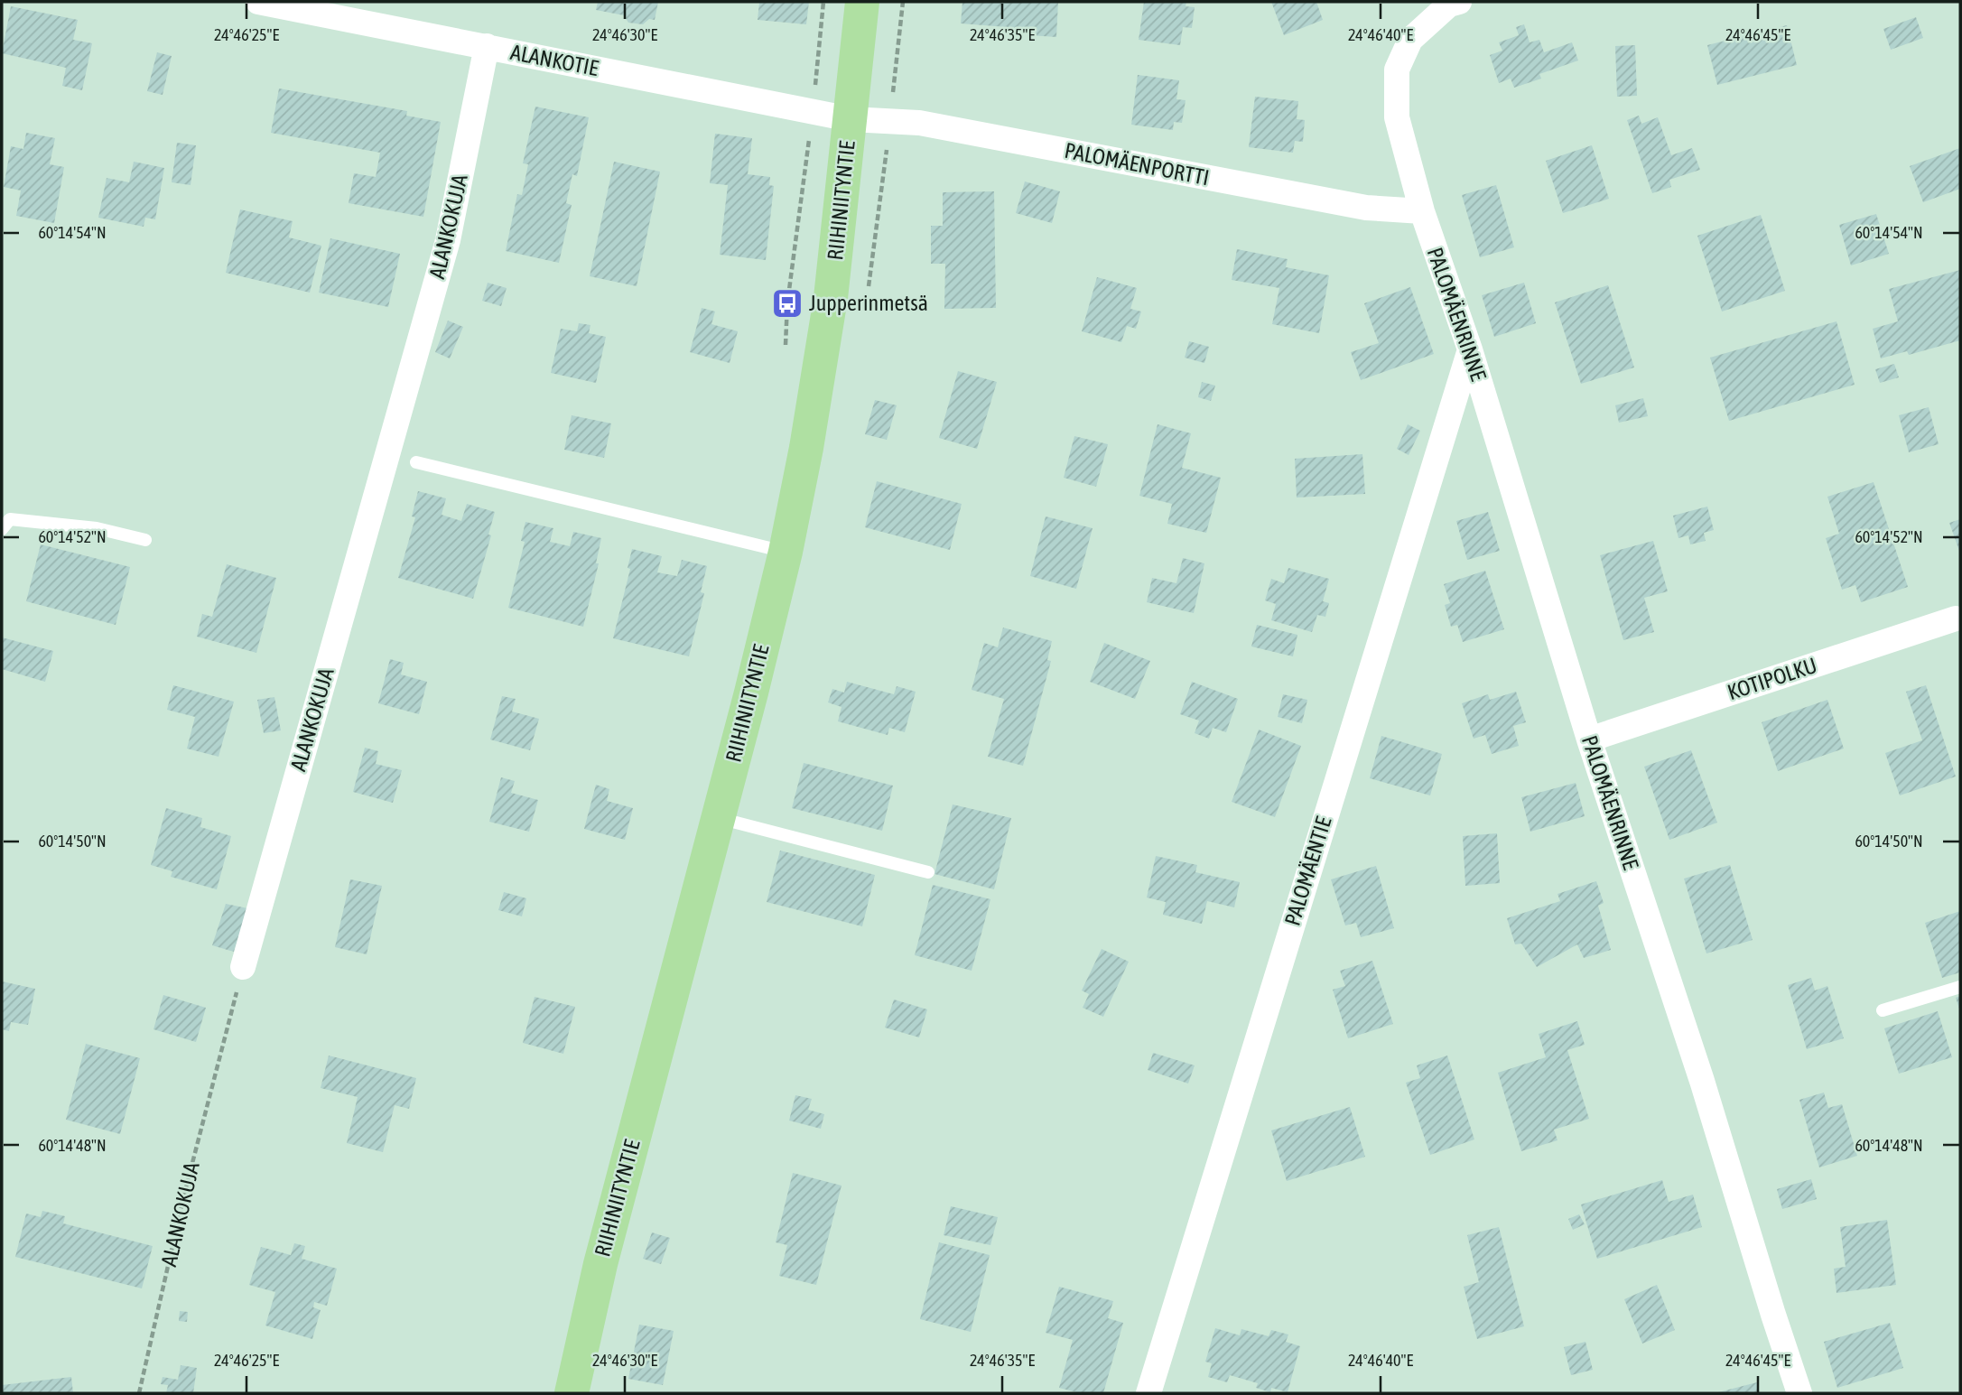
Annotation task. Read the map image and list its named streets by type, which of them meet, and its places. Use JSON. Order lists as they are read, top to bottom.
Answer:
{
  "streets": {
    "main road": ["RIIHINIITYNTIE"],
    "street": [
      "ALANKOTIE",
      "PALOMÄENPORTTI",
      "ALANKOKUJA",
      "PALOMÄENRINNE",
      "KOTIPOLKU",
      "PALOMÄENTIE"
    ]
  },
  "crossings": [
    ["ALANKOTIE", "PALOMÄENPORTTI"],
    ["ALANKOTIE", "RIIHINIITYNTIE"],
    ["ALANKOTIE", "ALANKOKUJA"],
    ["PALOMÄENPORTTI", "RIIHINIITYNTIE"],
    ["PALOMÄENPORTTI", "PALOMÄENRINNE"],
    ["PALOMÄENRINNE", "KOTIPOLKU"],
    ["PALOMÄENRINNE", "PALOMÄENTIE"]
  ],
  "places": {
    "bus stop": ["Jupperinmetsä"]
  },
  "coordinates": [
    "24°46'25\"E",
    "24°46'30\"E",
    "24°46'35\"E",
    "24°46'40\"E",
    "24°46'45\"E",
    "60°14'54\"N",
    "60°14'52\"N",
    "60°14'50\"N",
    "60°14'48\"N"
  ]
}
